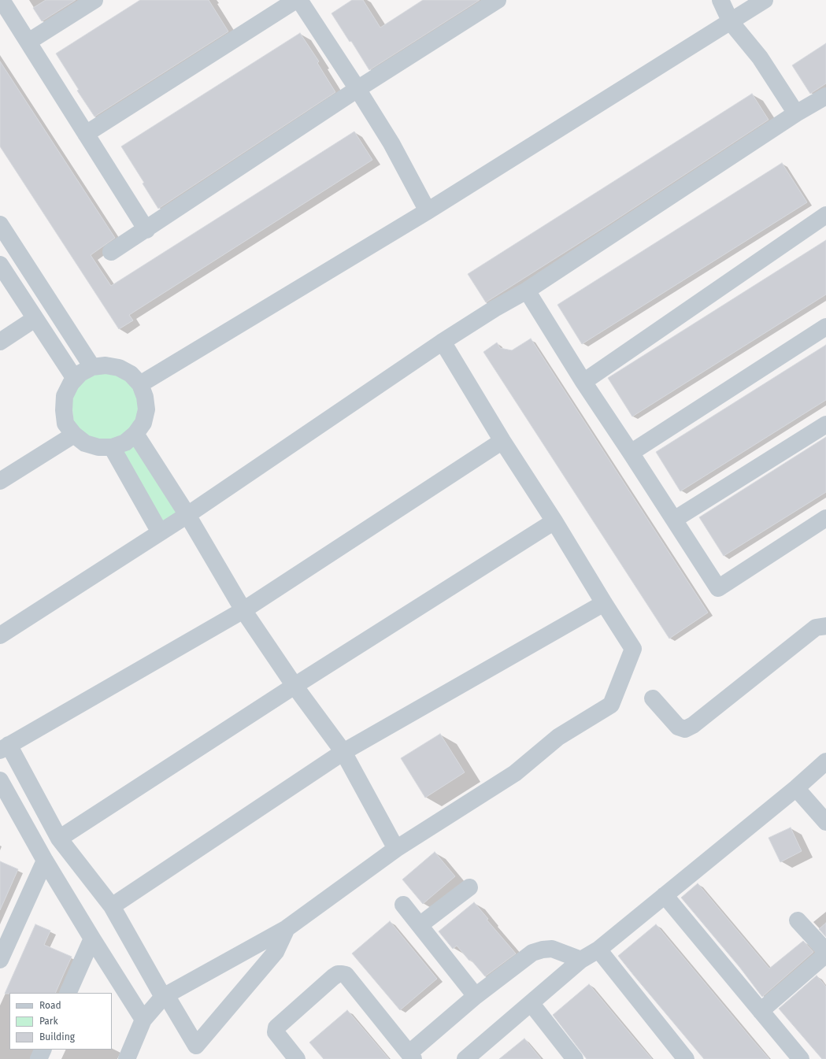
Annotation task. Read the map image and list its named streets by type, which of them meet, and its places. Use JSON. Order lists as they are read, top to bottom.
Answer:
{
  "legend": ["Road", "Park", "Building"]
}
